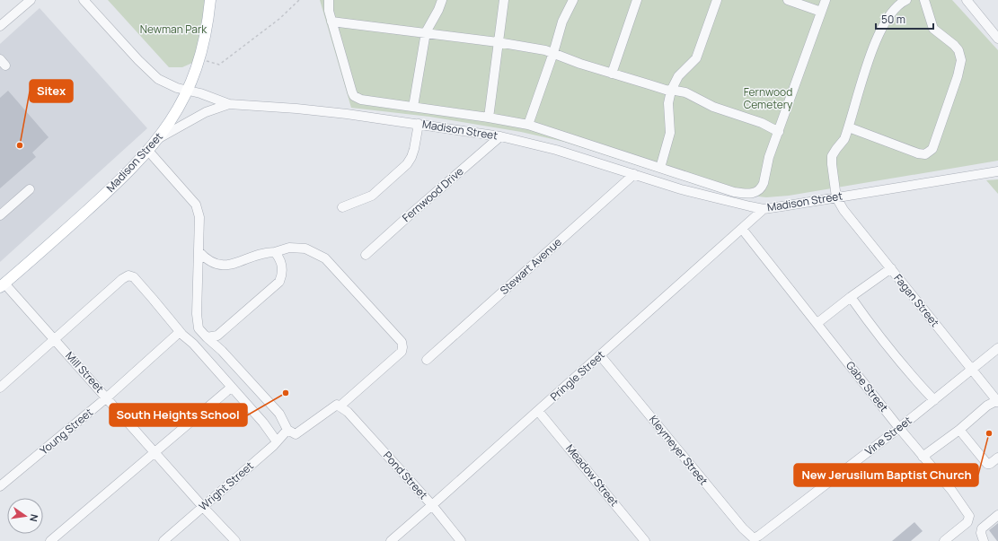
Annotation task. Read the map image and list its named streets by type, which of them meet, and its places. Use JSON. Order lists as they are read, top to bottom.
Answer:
{
  "streets": {
    "main road": ["Madison Street"],
    "street": [
      "Fernwood Drive",
      "Stewart Avenue",
      "Fagan Street",
      "Mill Street",
      "Pringle Street",
      "Gabe Street",
      "Young Street",
      "Vine Street",
      "Kleymeyer Street",
      "Pond Street",
      "Meadow Street",
      "Wright Street"
    ]
  },
  "crossings": [
    ["Madison Street", "Fernwood Drive"],
    ["Madison Street", "Stewart Avenue"],
    ["Madison Street", "Fagan Street"],
    ["Madison Street", "Mill Street"],
    ["Madison Street", "Pringle Street"],
    ["Fagan Street", "Vine Street"],
    ["Mill Street", "Young Street"],
    ["Mill Street", "Wright Street"],
    ["Pringle Street", "Gabe Street"],
    ["Pringle Street", "Kleymeyer Street"],
    ["Pringle Street", "Pond Street"],
    ["Pringle Street", "Meadow Street"],
    ["Gabe Street", "Vine Street"],
    ["Vine Street", "Kleymeyer Street"]
  ],
  "parks": ["Newman Park", "Fernwood Cemetery"],
  "places": ["Sitex", "South Heights School", "New Jerusilum Baptist Church"],
  "scale_bar": "50 m",
  "north": "right"
}
